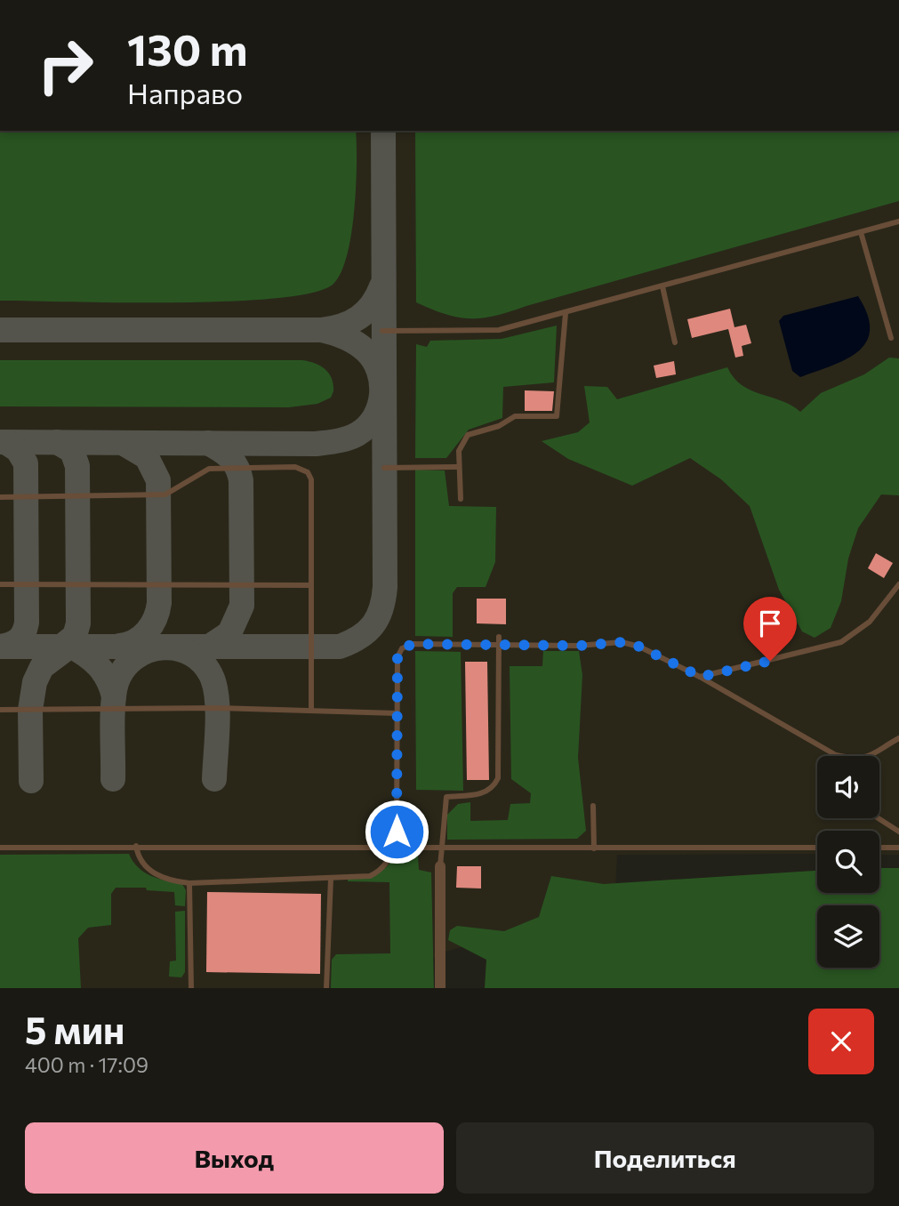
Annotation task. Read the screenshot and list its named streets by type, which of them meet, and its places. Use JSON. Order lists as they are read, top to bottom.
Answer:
{
  "page": {
    "turn": ["130 m", "Направо"],
    "heading": ["5 мин", "400 m · 17:09"],
    "buttons": ["Выход", "Поделиться"]
  }
}
